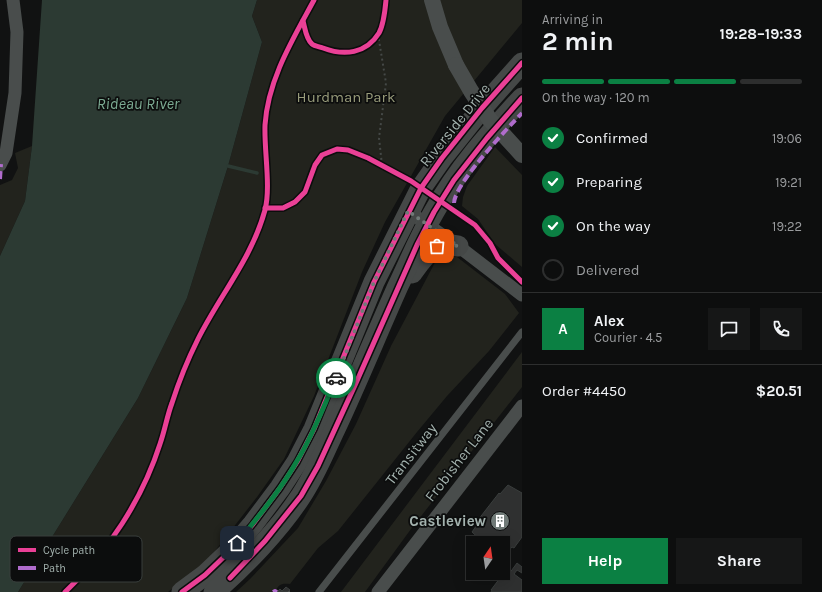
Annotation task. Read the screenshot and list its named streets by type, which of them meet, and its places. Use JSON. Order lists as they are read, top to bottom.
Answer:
{
  "streets": {
    "main road": ["Riverside Drive"],
    "street": ["Frobisher Lane"],
    "lane": ["Transitway"]
  },
  "water": ["Rideau River"],
  "parks": ["Hurdman Park"],
  "places": {
    "building": ["Castleview"]
  },
  "legend": ["Cycle path", "Path"],
  "north": "top",
  "page": {
    "heading": ["2 min", "Arriving in", "19:28–19:33"],
    "panel": [
      "Alex",
      "Courier · 4.5",
      "Order #4450",
      "$20.51"
    ],
    "bar": "On the way · 120 m",
    "list": [
      ["Confirmed", "19:06"],
      ["Preparing", "19:21"],
      ["On the way", "19:22"],
      "Delivered"
    ],
    "round": "A",
    "buttons": ["Help", "Share"]
  }
}
